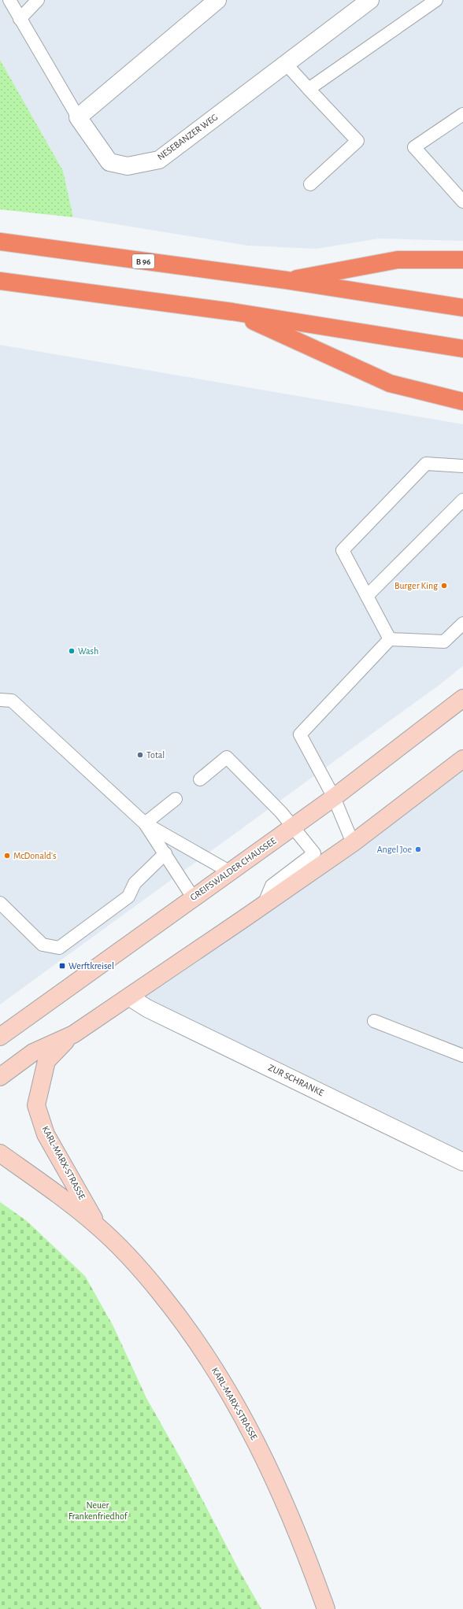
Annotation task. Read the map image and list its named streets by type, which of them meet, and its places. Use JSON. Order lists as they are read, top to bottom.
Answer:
{
  "streets": {
    "highway": ["B 96"],
    "main road": ["GREIFSWALDER CHAUSSEE", "KARL-MARX-STRASSE"],
    "street": ["NESEBANZER WEG", "ZUR SCHRANKE"]
  },
  "parks": ["Neuer Frankenfriedhof"],
  "places": {
    "other": [
      "Burger King",
      "Wash",
      "Total",
      "Angel Joe",
      "McDonald's"
    ],
    "transit": ["Werftkreisel"]
  }
}
